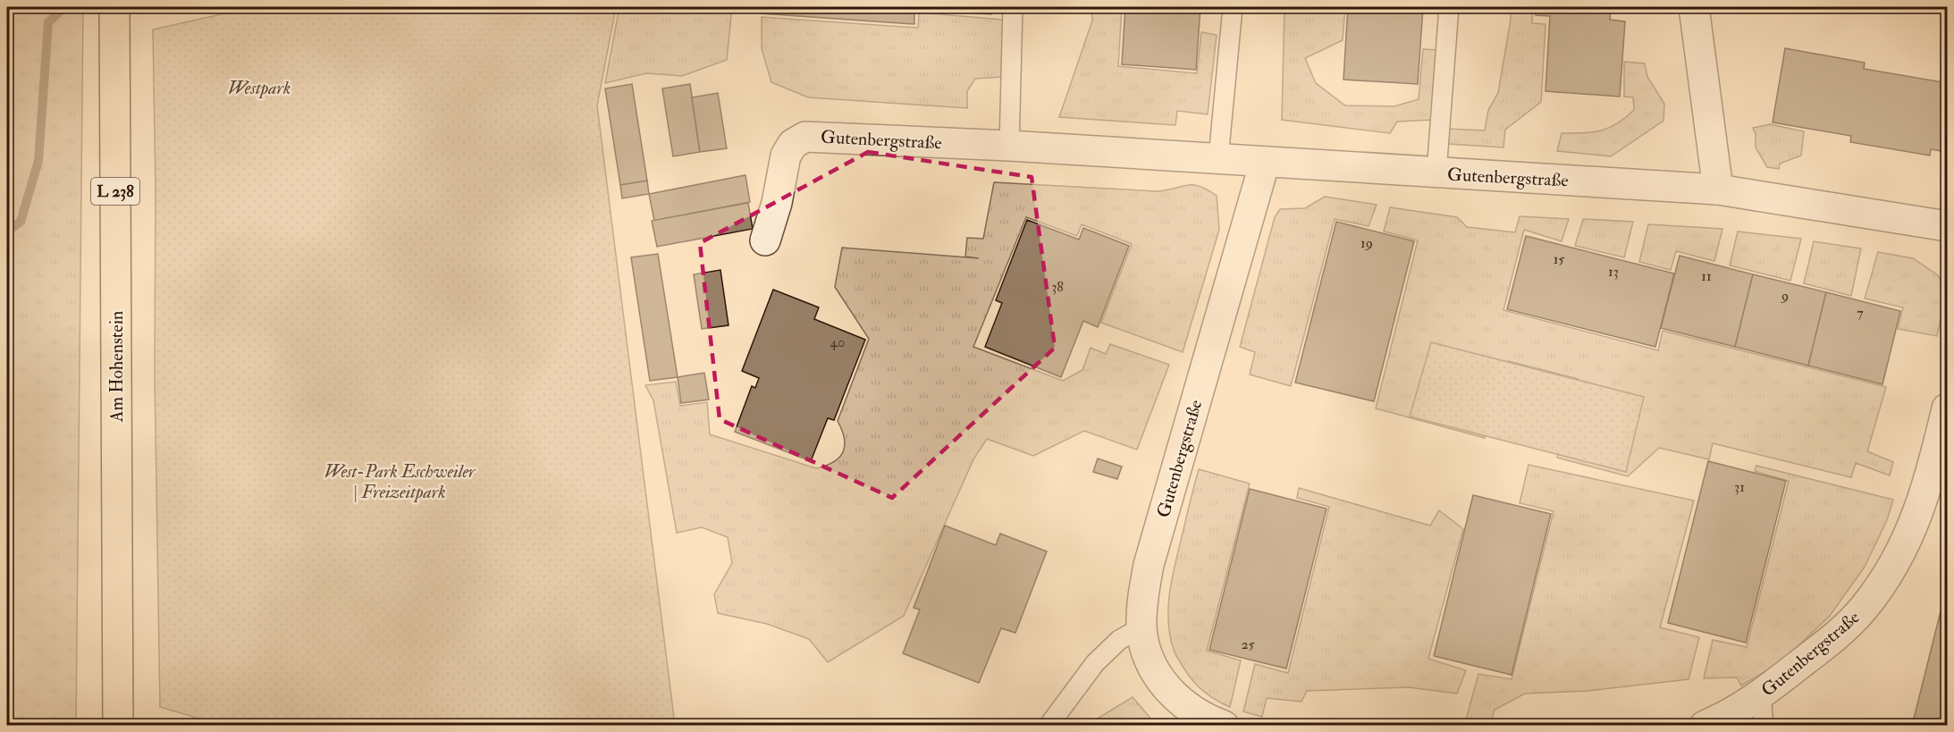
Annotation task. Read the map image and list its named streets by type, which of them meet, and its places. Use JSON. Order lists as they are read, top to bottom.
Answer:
{
  "streets": {
    "main road": ["L 238", "Am Hohenstein"],
    "street": ["Gutenbergstraße"]
  },
  "parks": ["Westpark", "West-Park Eschweiler | Freizeitpark"],
  "house_numbers": [
    "19",
    "15",
    "13",
    "11",
    "38",
    "9",
    "7",
    "40",
    "31",
    "25"
  ]
}
